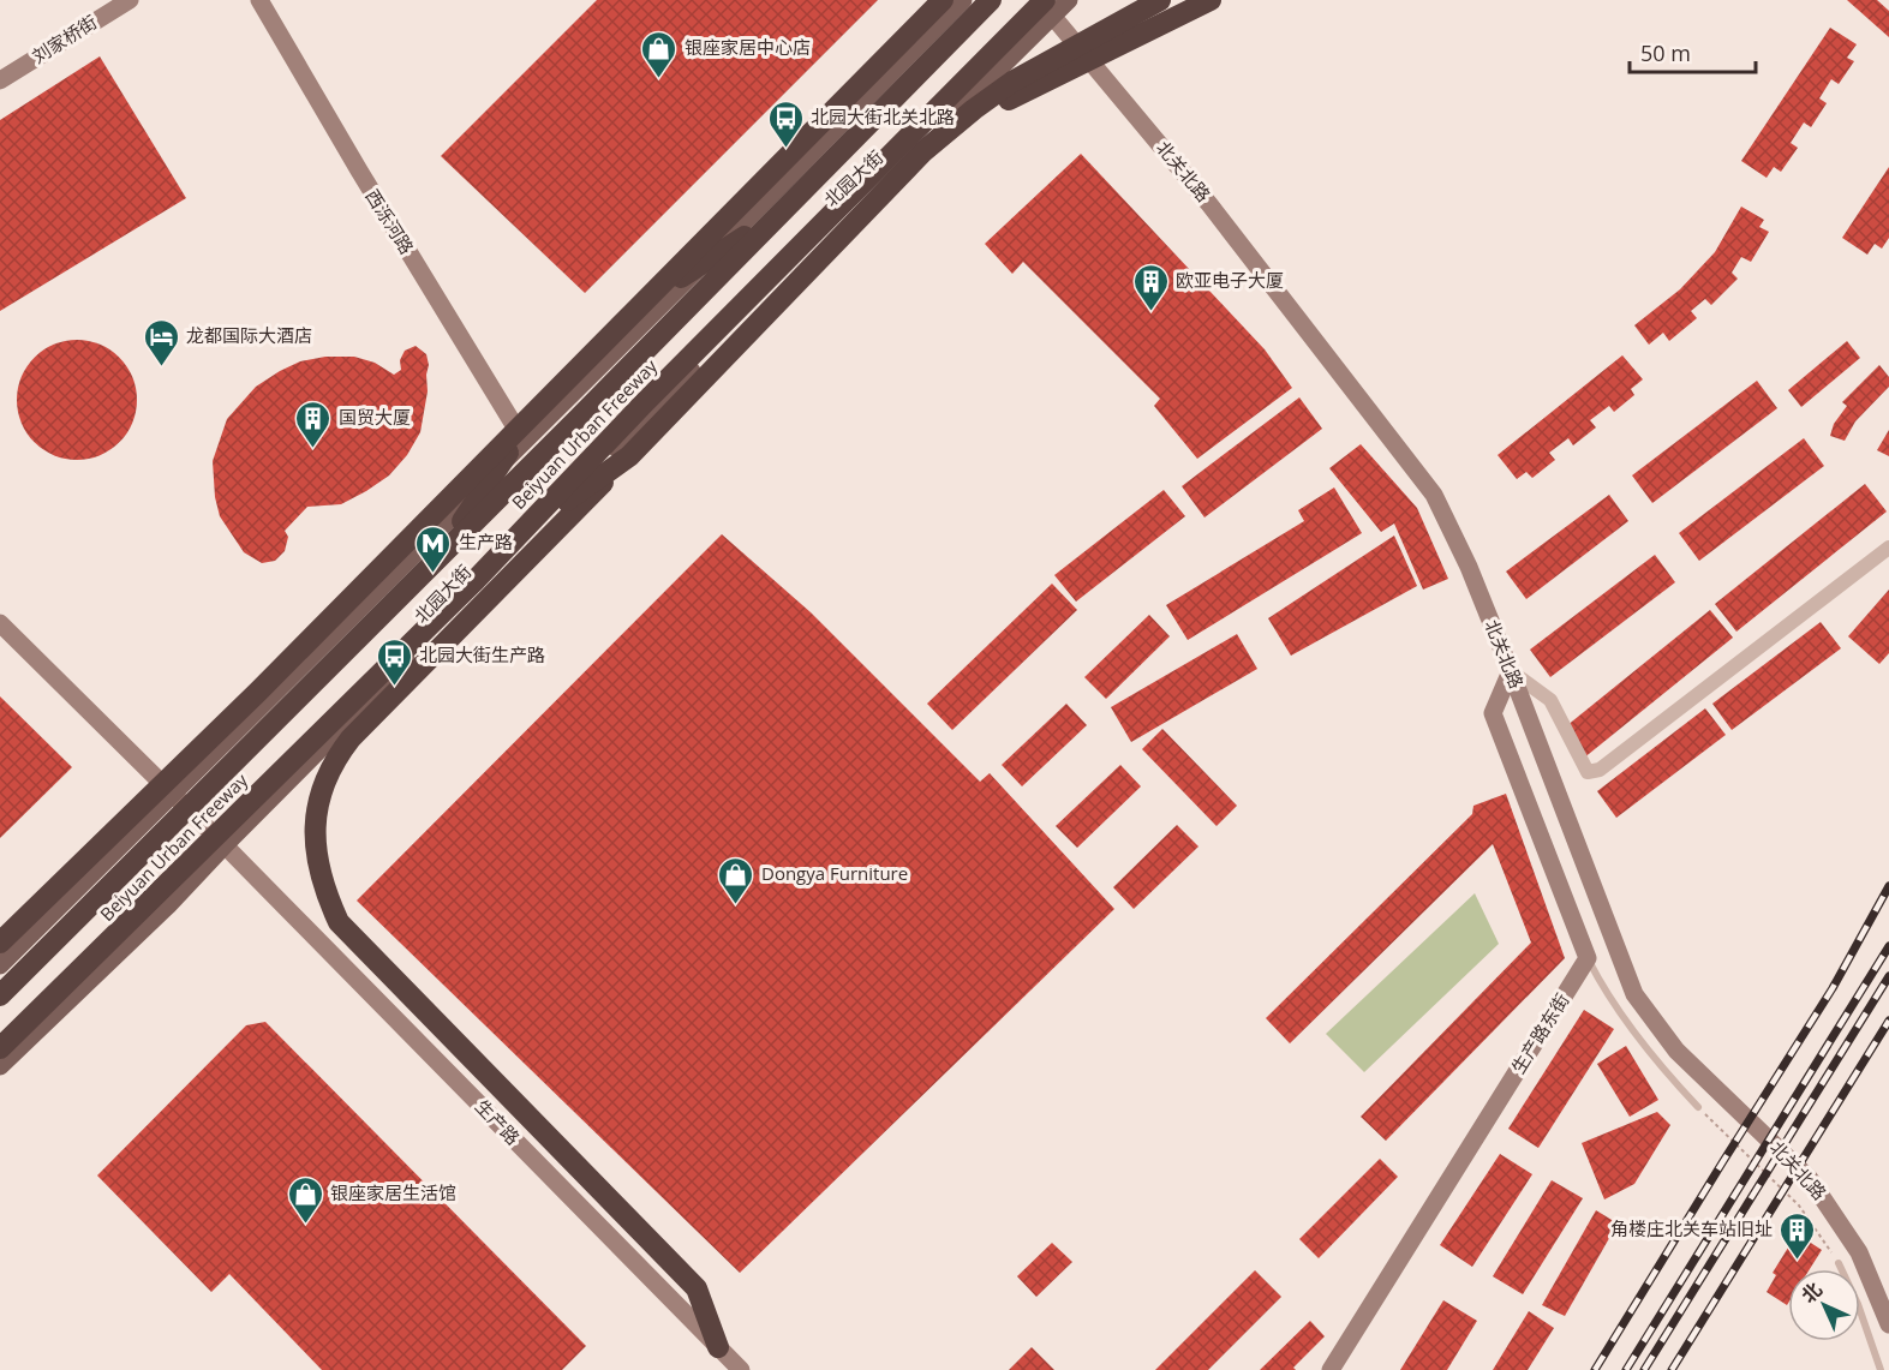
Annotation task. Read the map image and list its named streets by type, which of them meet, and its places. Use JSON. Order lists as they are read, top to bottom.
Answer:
{
  "streets": {
    "highway": ["Beiyuan Urban Freeway"],
    "main road": ["北园大街"],
    "street": [
      "刘家桥街",
      "北关北路",
      "西泺河路",
      "生产路东街",
      "生产路"
    ]
  },
  "crossings": [
    ["北关北路", "北园大街"],
    ["北关北路", "Beiyuan Urban Freeway"],
    ["北园大街", "Beiyuan Urban Freeway"],
    ["北园大街", "生产路"]
  ],
  "places": {
    "shop": ["银座家居中心店", "Dongya Furniture", "银座家居生活馆"],
    "bus stop": ["北园大街北关北路", "北园大街生产路"],
    "building": ["欧亚电子大厦", "国贸大厦", "角楼庄北关车站旧址"],
    "hotel": ["龙都国际大酒店"],
    "metro station": ["生产路"]
  },
  "scale_bar": "50 m",
  "north": "top left"
}
